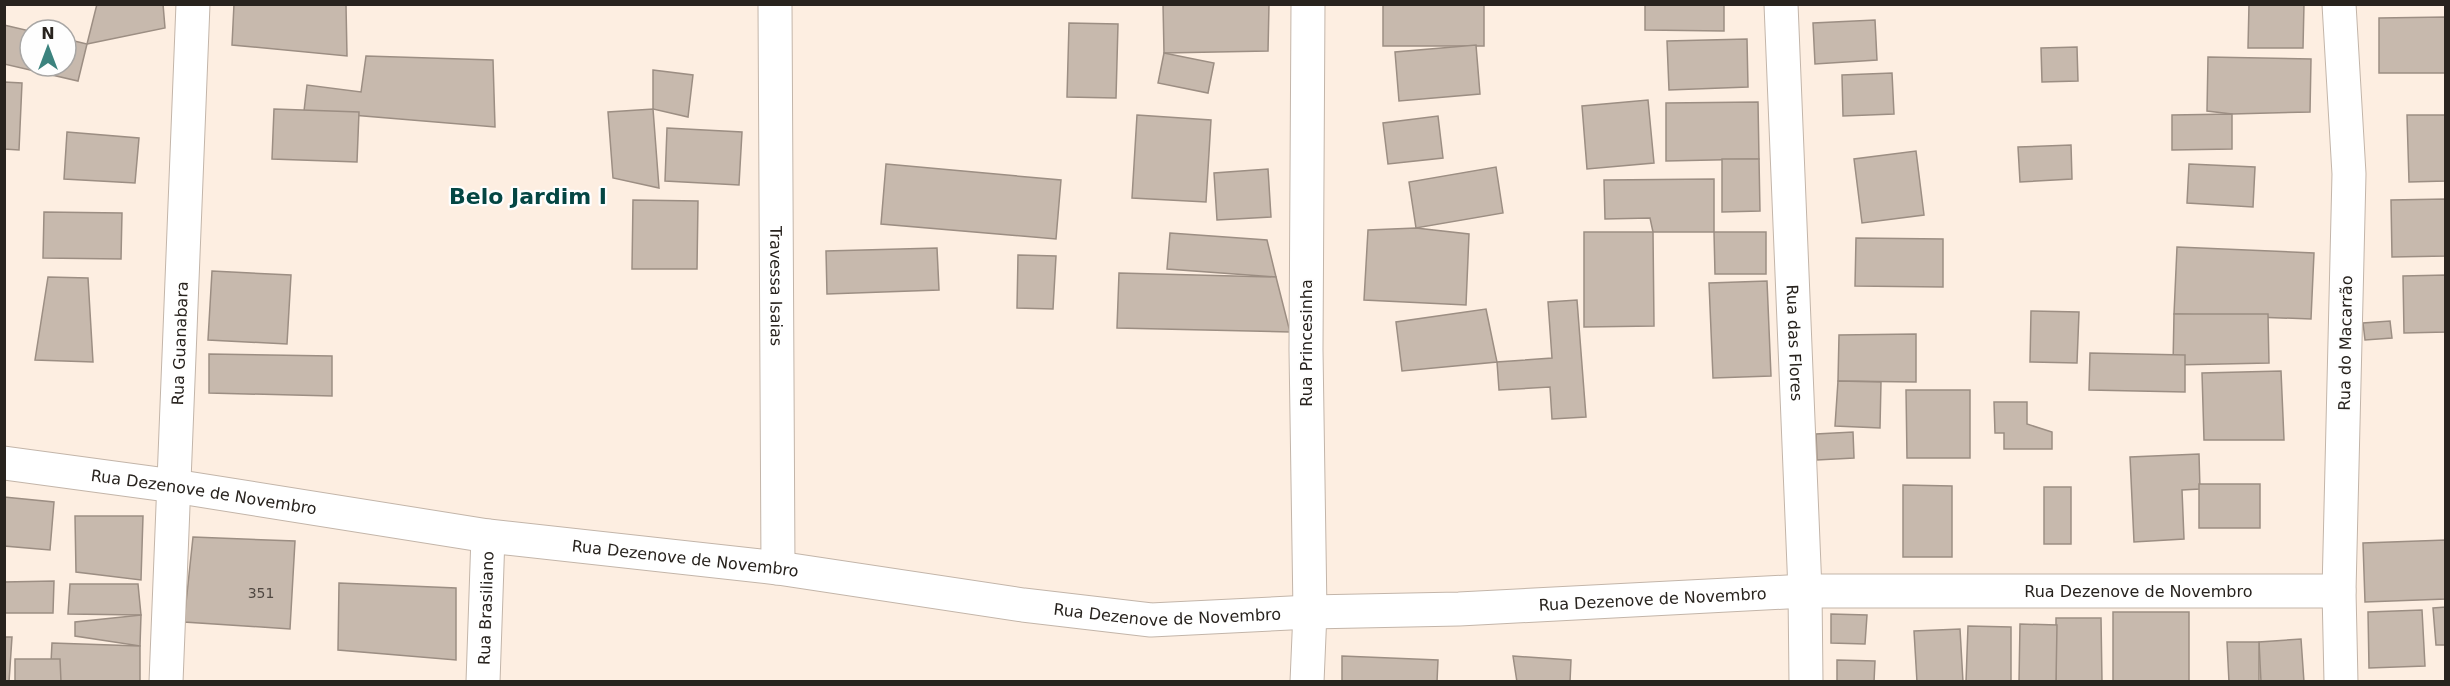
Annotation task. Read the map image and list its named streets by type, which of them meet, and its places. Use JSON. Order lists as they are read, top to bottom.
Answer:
{
  "streets": {
    "street": [
      "Travessa Isaias",
      "Rua Guanabara",
      "Rua Princesinha",
      "Rua das Flores",
      "Rua do Macarrão",
      "Rua Dezenove de Novembro",
      "Rua Brasiliano"
    ]
  },
  "crossings": [
    ["Travessa Isaias", "Rua Dezenove de Novembro"],
    ["Rua Guanabara", "Rua Dezenove de Novembro"],
    ["Rua Princesinha", "Rua Dezenove de Novembro"],
    ["Rua das Flores", "Rua Dezenove de Novembro"],
    ["Rua do Macarrão", "Rua Dezenove de Novembro"],
    ["Rua Dezenove de Novembro", "Rua Brasiliano"]
  ],
  "districts": ["Belo Jardim I"],
  "house_numbers": ["351"],
  "north": "top"
}
